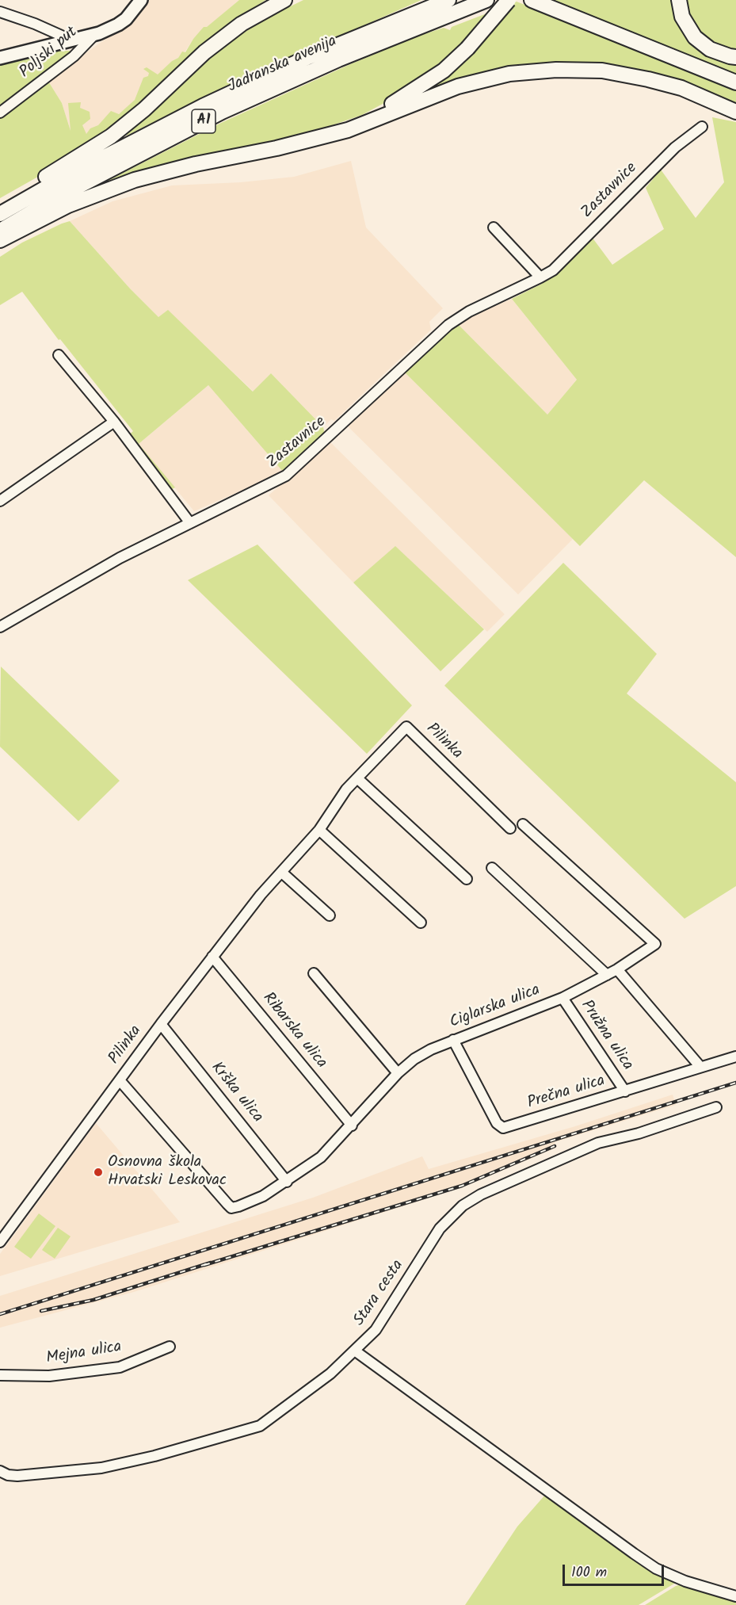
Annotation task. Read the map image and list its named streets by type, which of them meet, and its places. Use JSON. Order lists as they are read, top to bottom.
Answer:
{
  "streets": {
    "highway": ["Jadranska avenija", "A1"],
    "street": [
      "Poljski put",
      "Zastavnice",
      "Pilinka",
      "Ciglarska ulica",
      "Ribarska ulica",
      "Pružna ulica",
      "Krška ulica",
      "Prečna ulica",
      "Stara cesta",
      "Mejna ulica"
    ]
  },
  "crossings": [
    ["Pilinka", "Ciglarska ulica"],
    ["Pilinka", "Ribarska ulica"],
    ["Pilinka", "Krška ulica"],
    ["Ciglarska ulica", "Ribarska ulica"],
    ["Ciglarska ulica", "Pružna ulica"],
    ["Ciglarska ulica", "Krška ulica"],
    ["Ciglarska ulica", "Prečna ulica"],
    ["Pružna ulica", "Prečna ulica"]
  ],
  "places": ["Osnovna škola Hrvatski Leskovac"],
  "scale_bar": "100 m"
}
